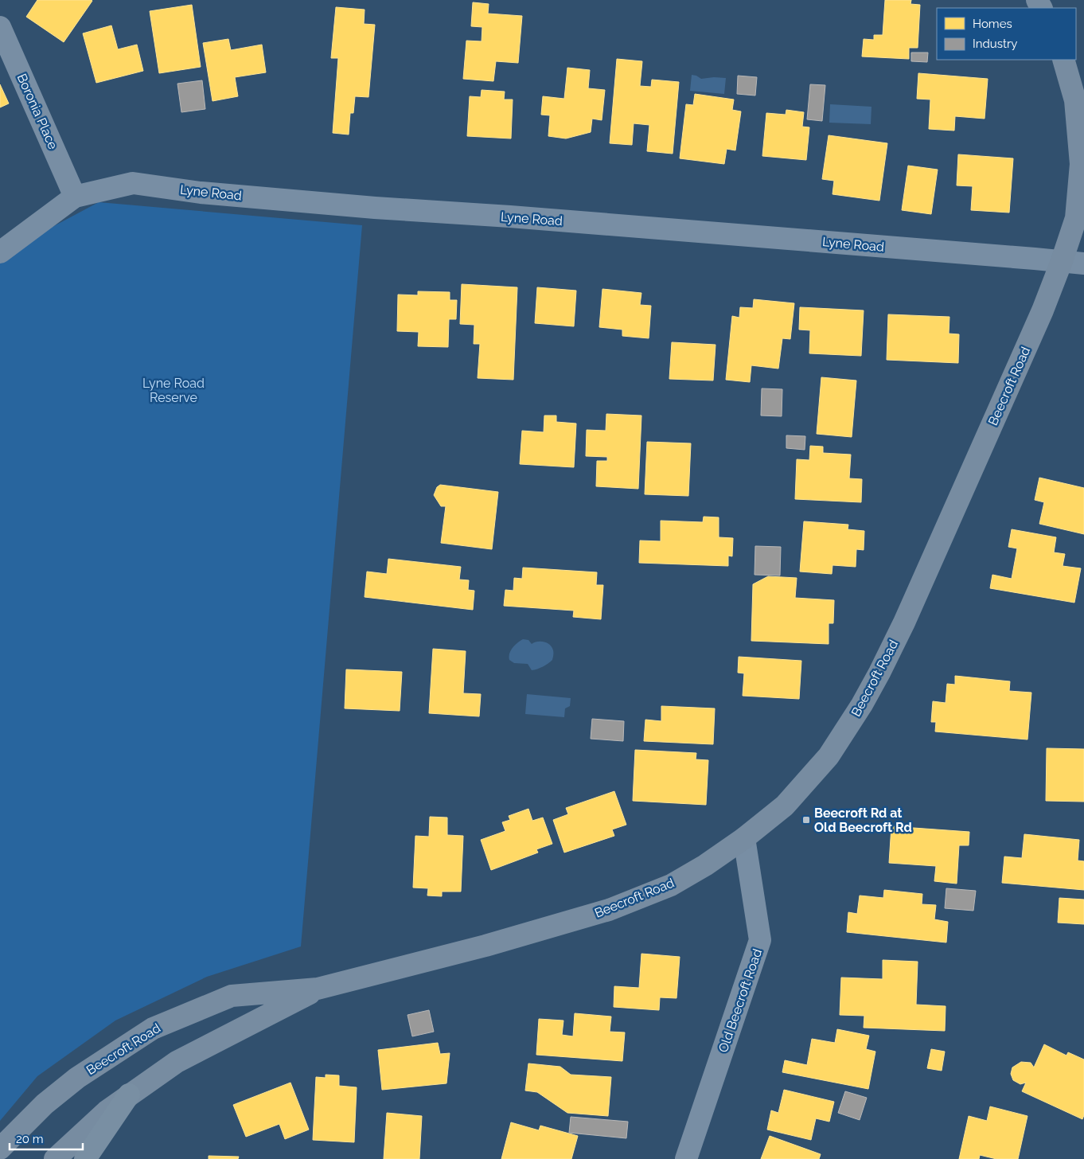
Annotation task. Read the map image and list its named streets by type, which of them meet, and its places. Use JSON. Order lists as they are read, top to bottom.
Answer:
{
  "streets": {
    "main road": ["Beecroft Road"],
    "street": ["Boronia Place", "Lyne Road", "Old Beecroft Road"]
  },
  "crossings": [
    ["Boronia Place", "Lyne Road"],
    ["Lyne Road", "Beecroft Road"],
    ["Beecroft Road", "Old Beecroft Road"]
  ],
  "parks": ["Lyne Road Reserve"],
  "places": {
    "transit": ["Beecroft Rd at Old Beecroft Rd"]
  },
  "legend": ["Homes", "Industry"],
  "scale_bar": "20 m"
}
